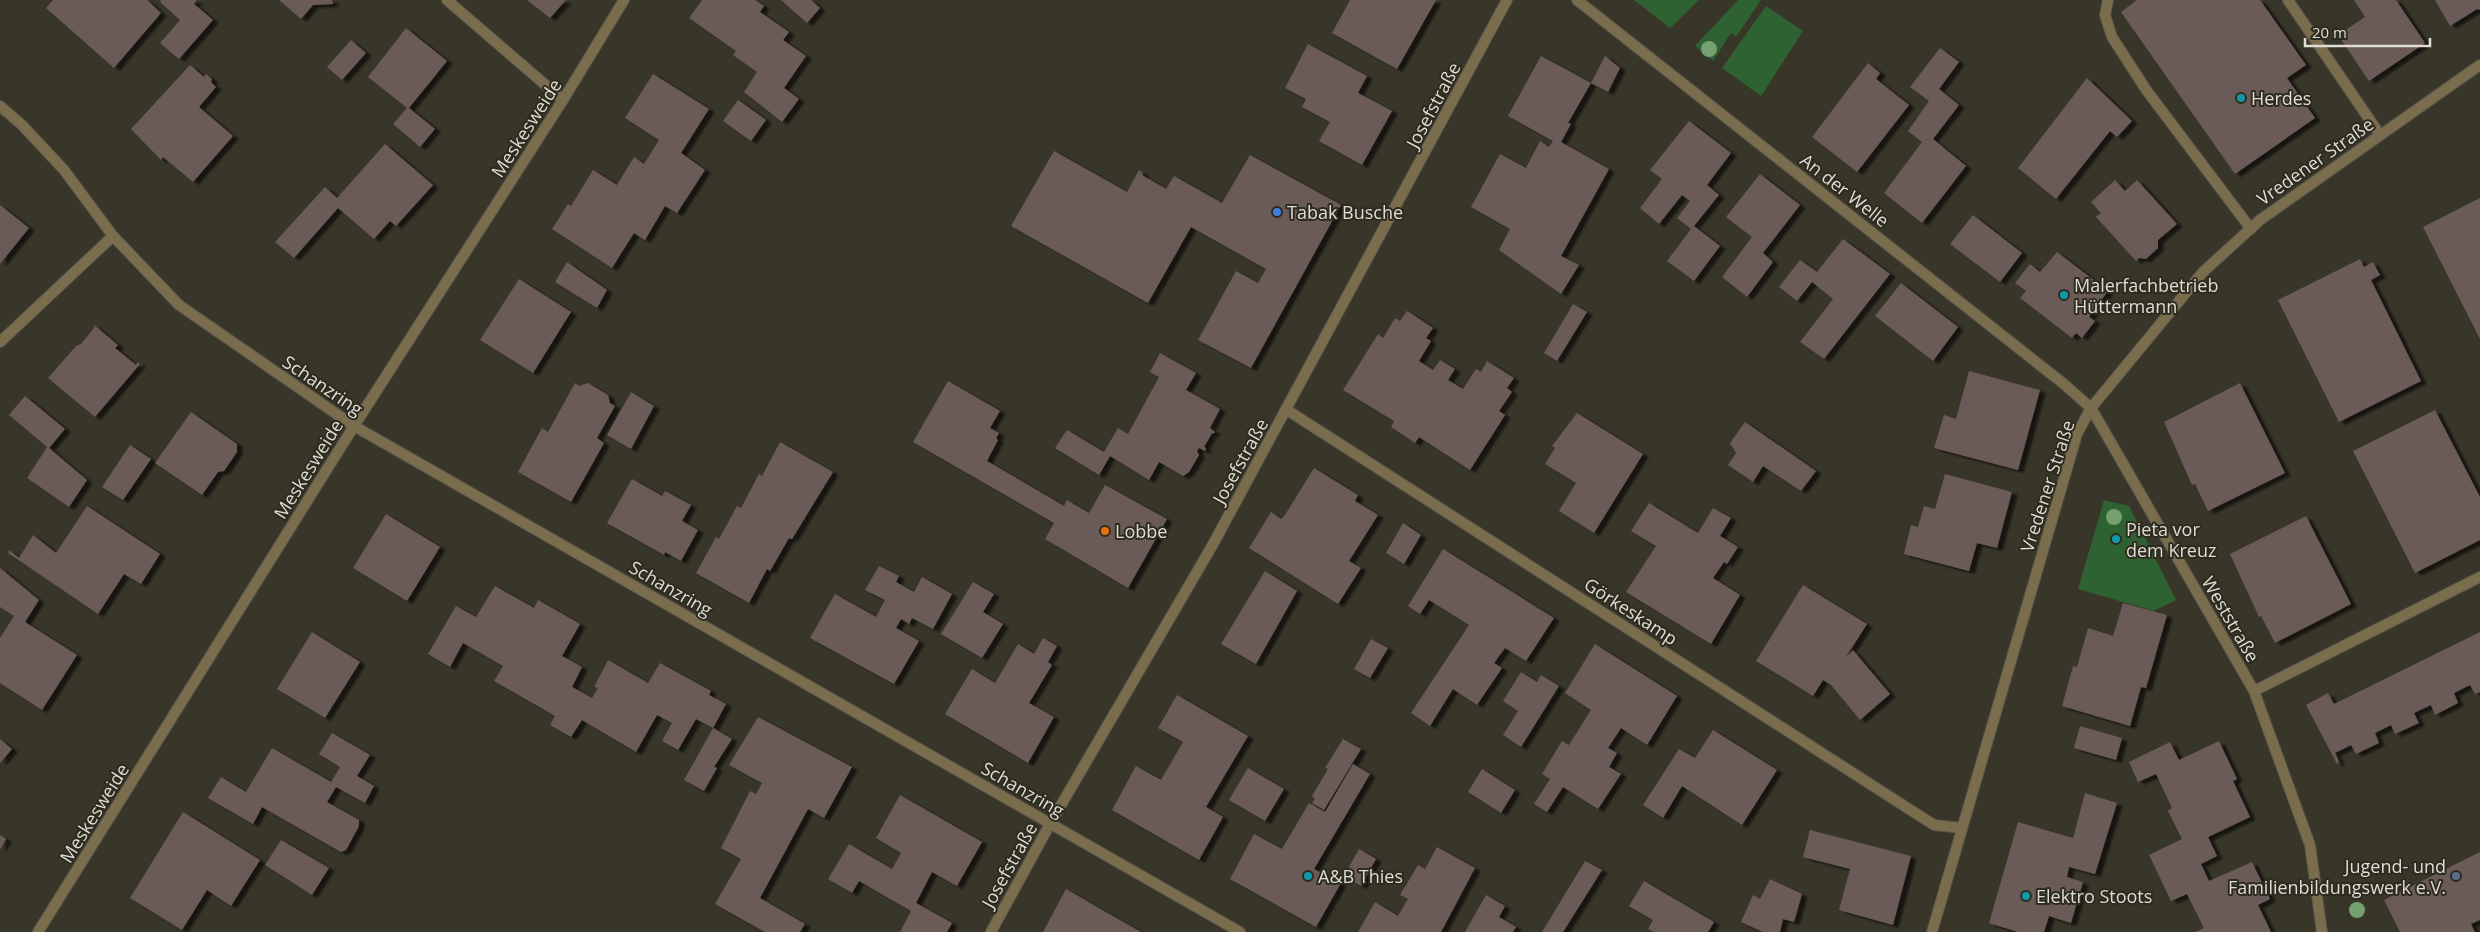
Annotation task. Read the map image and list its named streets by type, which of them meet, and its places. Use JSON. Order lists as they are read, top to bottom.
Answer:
{
  "streets": {
    "street": [
      "Josefstraße",
      "Meskesweide",
      "Vredener Straße",
      "An der Welle",
      "Schanzring",
      "Görkeskamp",
      "Weststraße"
    ]
  },
  "crossings": [
    ["Josefstraße", "Schanzring"],
    ["Josefstraße", "Görkeskamp"],
    ["Meskesweide", "Schanzring"],
    ["Vredener Straße", "An der Welle"],
    ["Vredener Straße", "Görkeskamp"],
    ["Vredener Straße", "Weststraße"],
    ["An der Welle", "Weststraße"]
  ],
  "places": [
    "Herdes",
    "Tabak Busche",
    "Malerfachbetrieb Hüttermann",
    "Lobbe",
    "Pieta vor dem Kreuz",
    "A&B Thies",
    "Jugend- und Familienbildungswerk e.V.",
    "Elektro Stoots"
  ],
  "scale_bar": "20 m"
}
